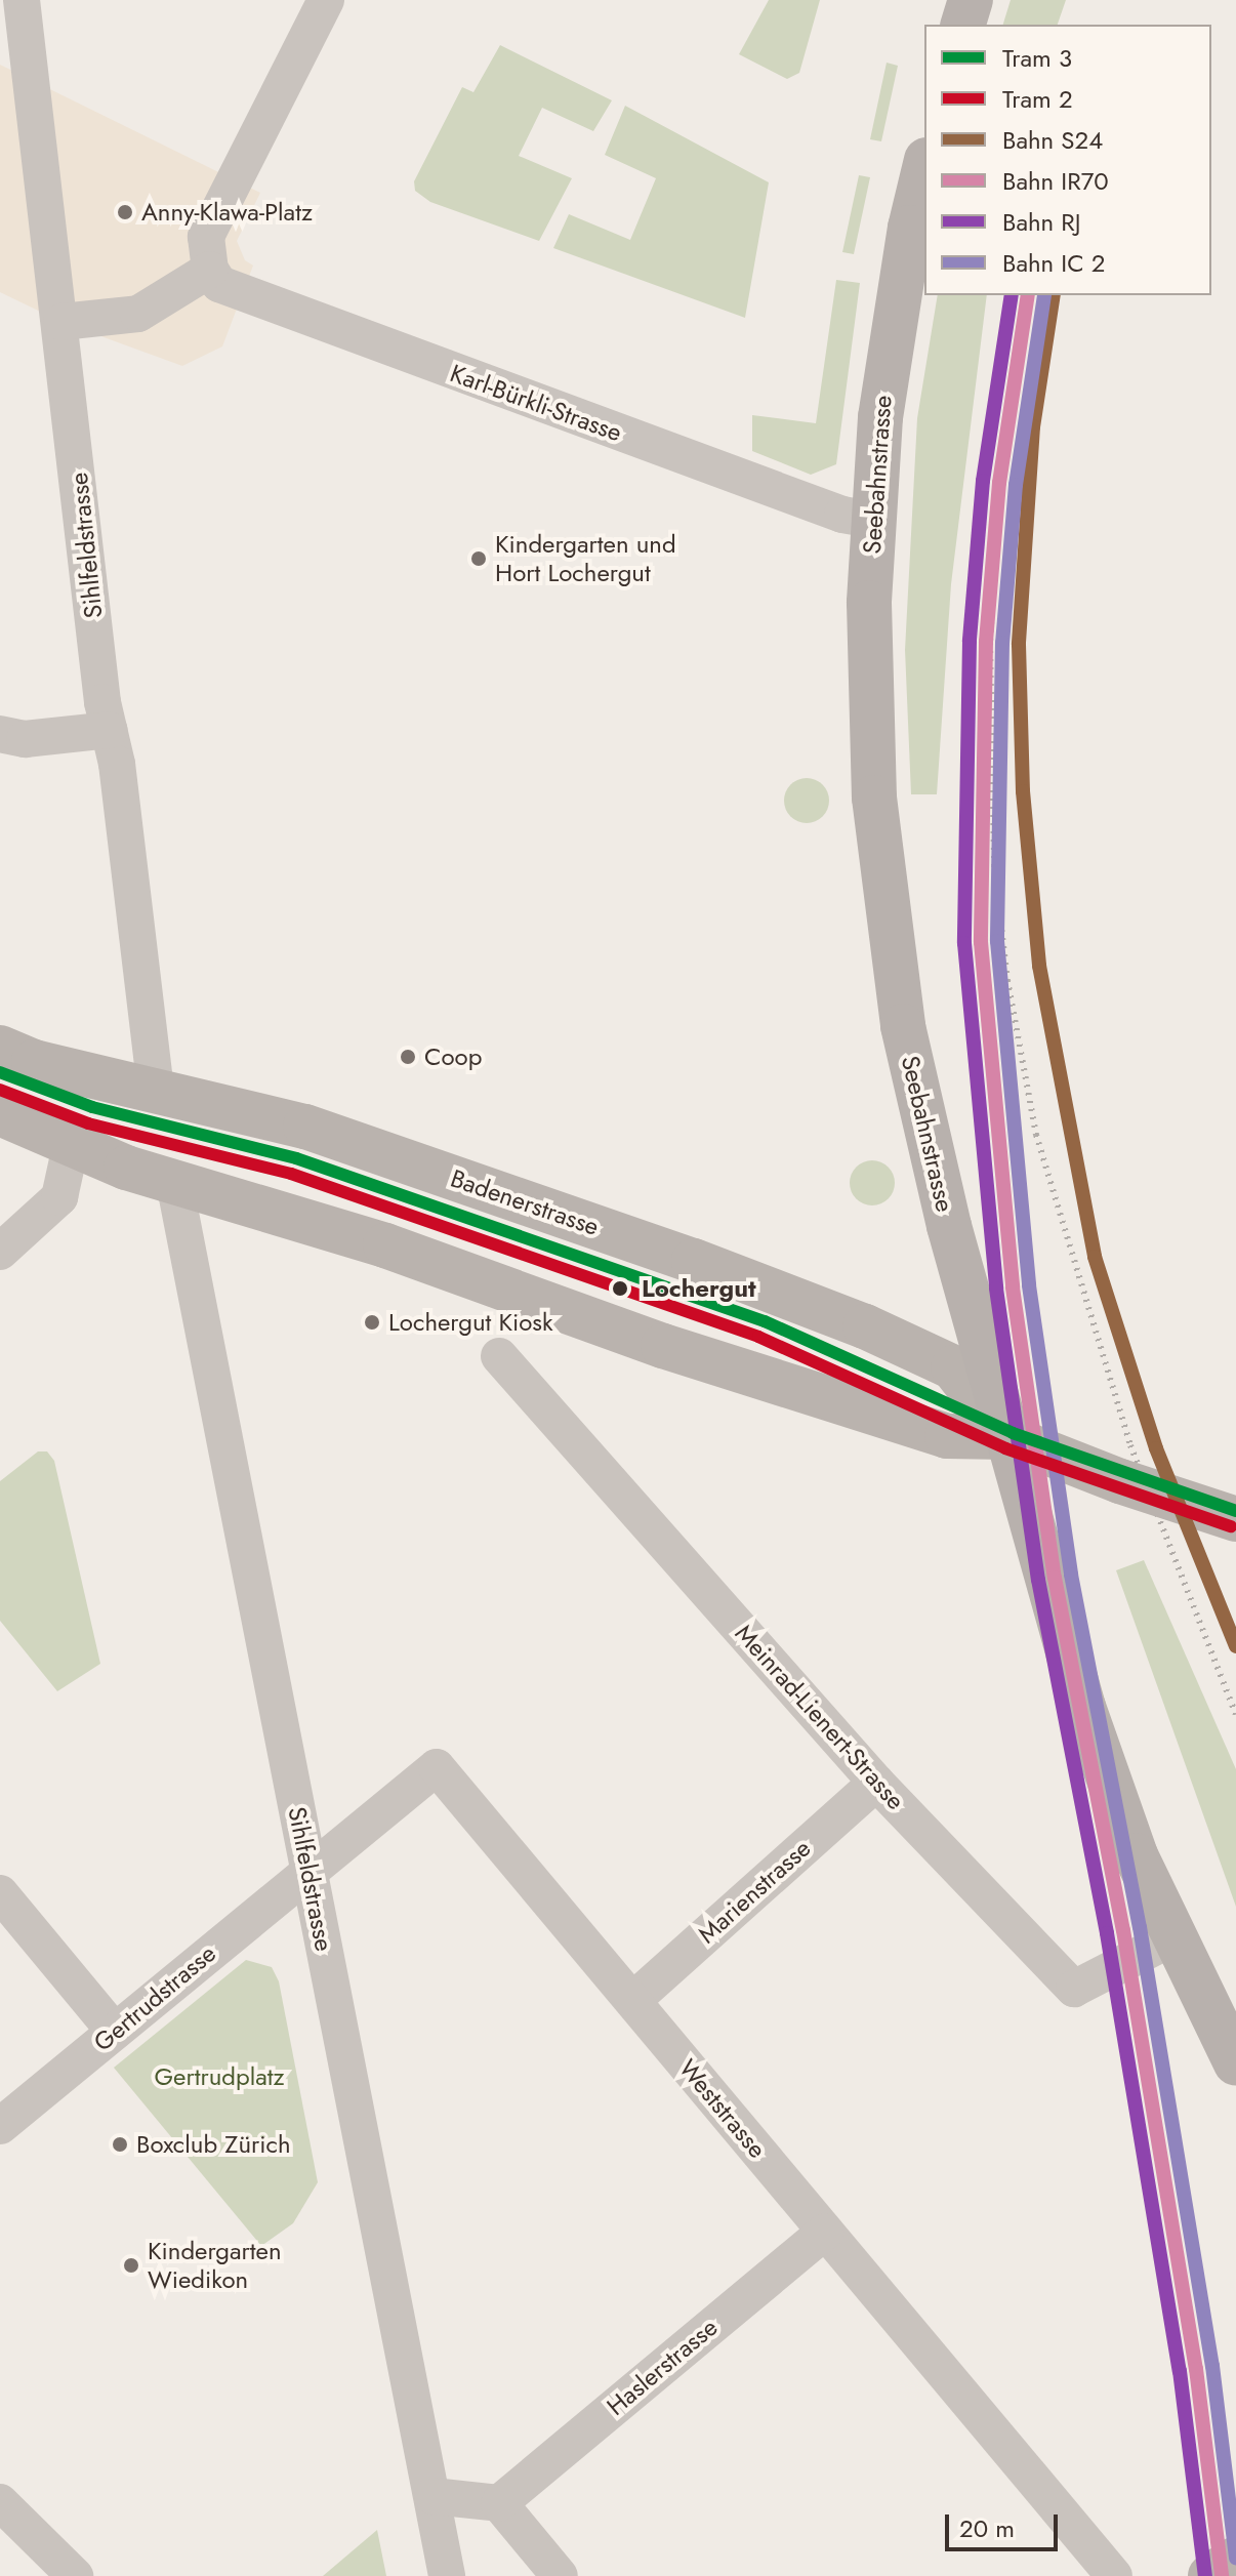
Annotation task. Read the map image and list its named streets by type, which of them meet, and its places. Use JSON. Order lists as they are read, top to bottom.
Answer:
{
  "streets": {
    "main road": ["Seebahnstrasse"],
    "street": [
      "Karl-Bürkli-Strasse",
      "Sihlfeldstrasse",
      "Badenerstrasse",
      "Meinrad-Lienert-Strasse",
      "Marienstrasse",
      "Gertrudstrasse",
      "Weststrasse",
      "Haslerstrasse"
    ]
  },
  "crossings": [
    ["Karl-Bürkli-Strasse", "Seebahnstrasse"],
    ["Seebahnstrasse", "Badenerstrasse"],
    ["Seebahnstrasse", "Meinrad-Lienert-Strasse"],
    ["Sihlfeldstrasse", "Badenerstrasse"],
    ["Sihlfeldstrasse", "Gertrudstrasse"],
    ["Sihlfeldstrasse", "Weststrasse"],
    ["Meinrad-Lienert-Strasse", "Marienstrasse"],
    ["Marienstrasse", "Weststrasse"],
    ["Gertrudstrasse", "Weststrasse"],
    ["Weststrasse", "Haslerstrasse"]
  ],
  "parks": ["Gertrudplatz"],
  "places": [
    "Anny-Klawa-Platz",
    "Kindergarten und Hort Lochergut",
    "Coop",
    "Lochergut",
    "Lochergut Kiosk",
    "Boxclub Zürich",
    "Kindergarten Wiedikon"
  ],
  "lines": [
    "rail line S24",
    "rail line IR70",
    "rail line RJ",
    "tram line 3",
    "tram line 2"
  ],
  "legend": [
    "Tram 3",
    "Tram 2",
    "Bahn S24",
    "Bahn IR70",
    "Bahn RJ",
    "Bahn IC 2"
  ],
  "scale_bar": "20 m"
}
